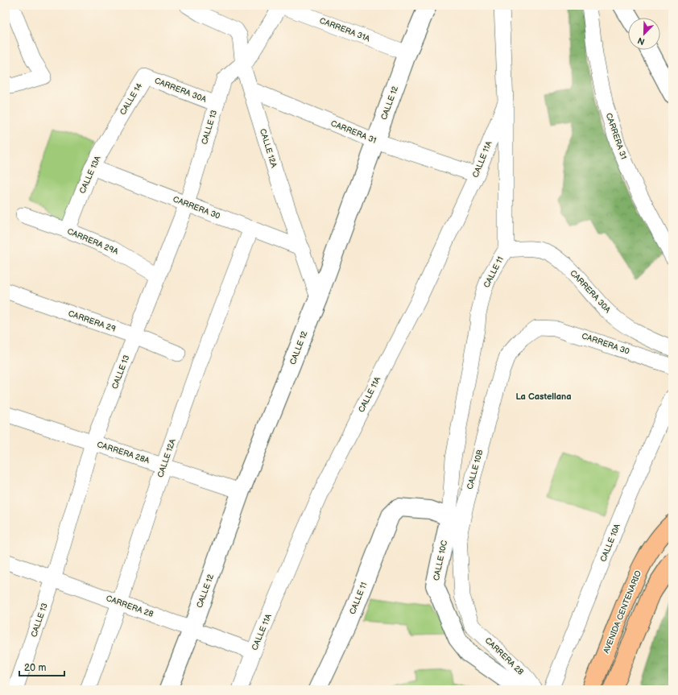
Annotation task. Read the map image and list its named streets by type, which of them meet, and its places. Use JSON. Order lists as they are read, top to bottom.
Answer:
{
  "streets": {
    "main road": ["AVENIDA CENTENARIO"],
    "street": [
      "CARRERA 31A",
      "CARRERA 30A",
      "CALLE 14",
      "CALLE 12",
      "CALLE 13",
      "CARRERA 31",
      "CALLE 12A",
      "CALLE 11A",
      "CALLE 13A",
      "CARRERA 30",
      "CARRERA 29A",
      "CALLE 11",
      "CARRERA 29",
      "CARRERA 28A",
      "CALLE 10B",
      "CALLE 10A",
      "CALLE 10C",
      "CARRERA 28"
    ]
  },
  "crossings": [
    ["CARRERA 31A", "CALLE 12"],
    ["CARRERA 30A", "CALLE 14"],
    ["CARRERA 30A", "CALLE 13"],
    ["CARRERA 30A", "CALLE 11"],
    ["CALLE 14", "CALLE 13A"],
    ["CALLE 12", "CARRERA 31"],
    ["CALLE 12", "CALLE 12A"],
    ["CALLE 12", "CARRERA 28A"],
    ["CALLE 12", "CARRERA 28"],
    ["CALLE 13", "CALLE 12A"],
    ["CALLE 13", "CARRERA 30"],
    ["CALLE 13", "CARRERA 29A"],
    ["CALLE 13", "CARRERA 29"],
    ["CALLE 13", "CARRERA 28A"],
    ["CALLE 13", "CARRERA 28"],
    ["CARRERA 31", "CALLE 12A"],
    ["CARRERA 31", "CALLE 11A"],
    ["CALLE 12A", "CARRERA 30"],
    ["CALLE 12A", "CARRERA 28A"],
    ["CALLE 12A", "CARRERA 28"],
    ["CALLE 11A", "CALLE 11"],
    ["CALLE 11A", "CARRERA 28"],
    ["CALLE 13A", "CARRERA 30"],
    ["CALLE 13A", "CARRERA 29A"],
    ["CARRERA 30", "CALLE 10B"],
    ["CALLE 11", "CALLE 10C"],
    ["CALLE 10B", "CARRERA 28"],
    ["CALLE 10C", "CARRERA 28"]
  ],
  "districts": ["La Castellana"],
  "scale_bar": "20 m",
  "north": "bottom left"
}
